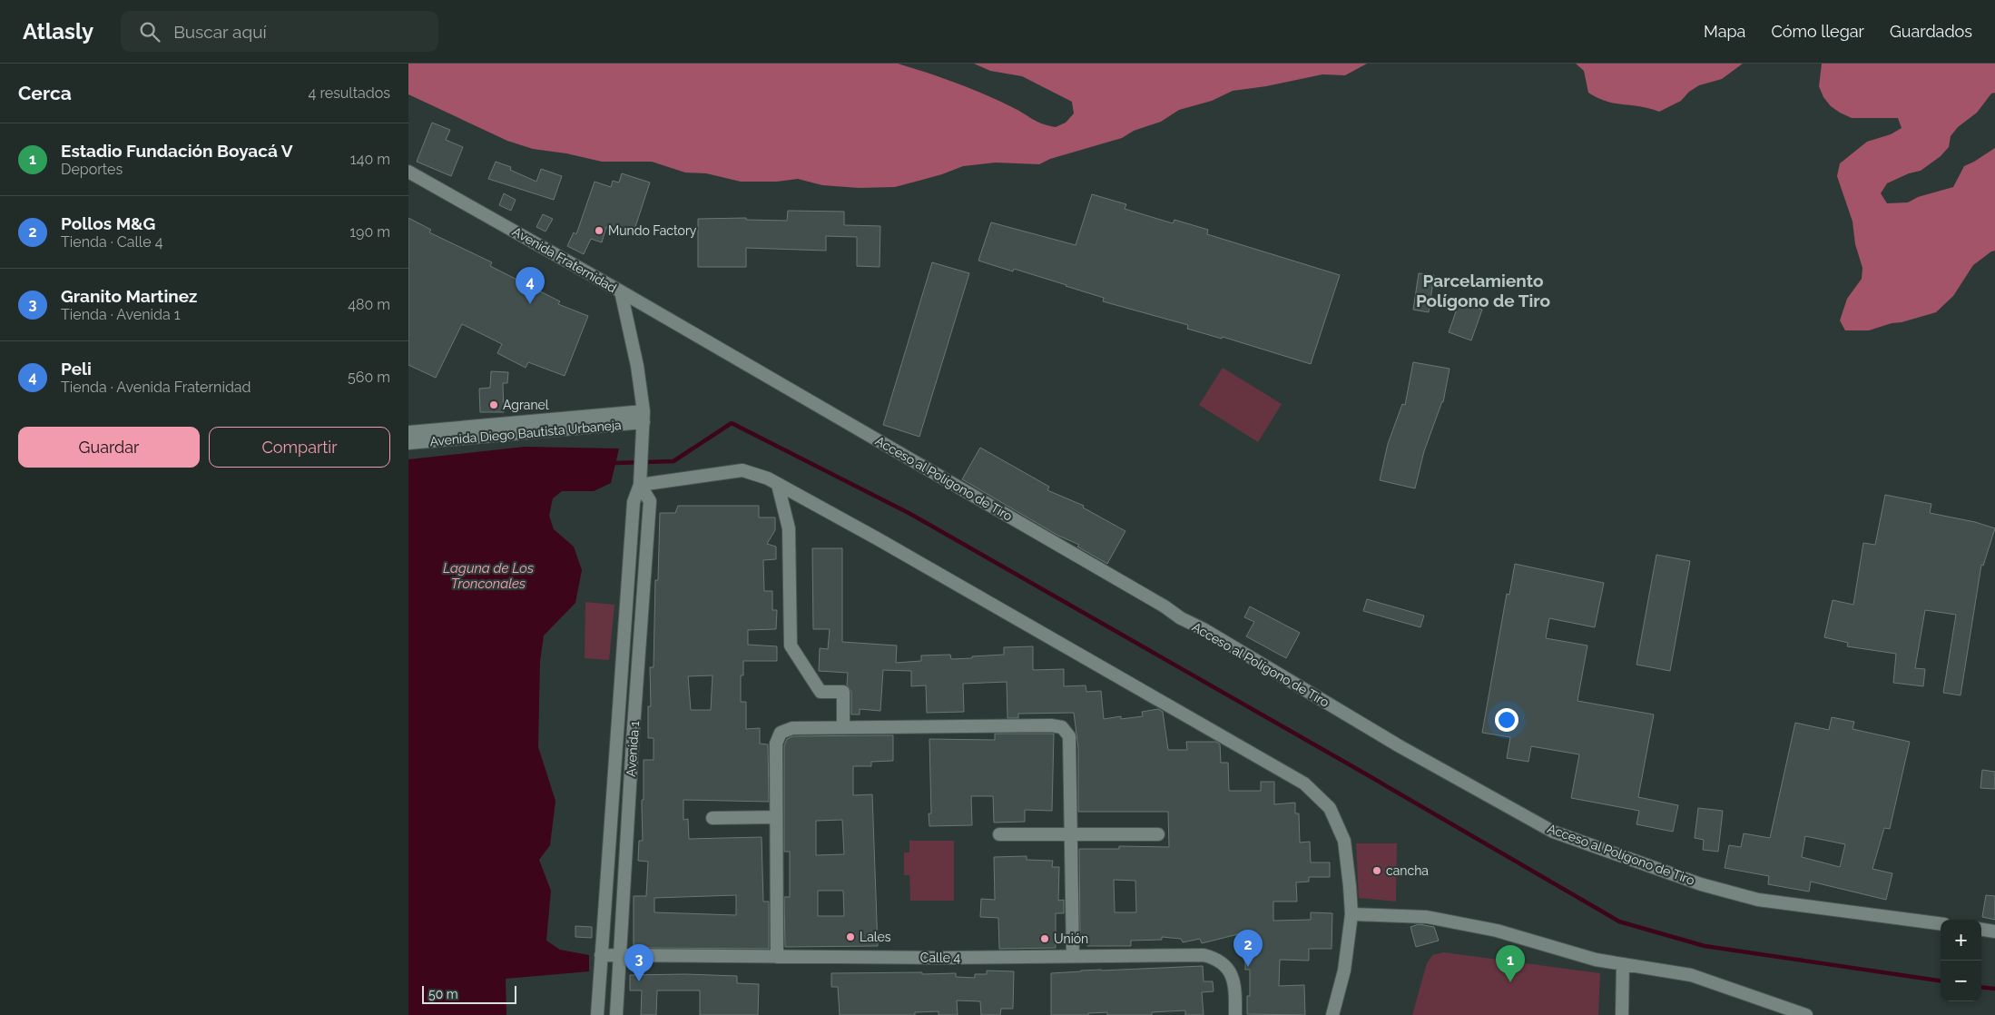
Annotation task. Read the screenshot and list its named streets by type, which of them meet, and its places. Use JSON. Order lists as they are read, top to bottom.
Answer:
{
  "streets": {
    "street": [
      "Avenida Fraternidad",
      "Avenida Diego Bautista Urbaneja",
      "Acceso al Polígono de Tiro",
      "Avenida 1",
      "Calle 4"
    ]
  },
  "crossings": [
    ["Avenida Fraternidad", "Avenida Diego Bautista Urbaneja"],
    ["Avenida Fraternidad", "Acceso al Polígono de Tiro"],
    ["Avenida Fraternidad", "Avenida 1"],
    ["Avenida 1", "Calle 4"]
  ],
  "districts": ["Parcelamiento Polígono de Tiro"],
  "water": ["Laguna de Los Tronconales"],
  "places": [
    "Mundo Factory",
    "Agranel",
    "cancha",
    "Lales",
    "Unión"
  ],
  "scale_bar": "50 m",
  "page": {
    "header": "Atlasly",
    "search": "Buscar aquí",
    "nav": ["Mapa", "Cómo llegar", "Guardados"],
    "heading": ["Cerca", "4 resultados"],
    "list": [
      {
        "mark": "1",
        "name": "Estadio Fundación Boyacá V",
        "note": "Deportes",
        "value": "140 m"
      },
      {
        "mark": "2",
        "name": "Pollos M&G",
        "note": "Tienda · Calle 4",
        "value": "190 m"
      },
      {
        "mark": "3",
        "name": "Granito Martinez",
        "note": "Tienda · Avenida 1",
        "value": "480 m"
      },
      {
        "mark": "4",
        "name": "Peli",
        "note": "Tienda · Avenida Fraternidad",
        "value": "560 m"
      }
    ],
    "pins": [
      "4",
      "2",
      "3",
      "1"
    ],
    "buttons": ["Guardar", "Compartir"],
    "map_buttons": ["+", "−"],
    "scale": "50 m"
  }
}
